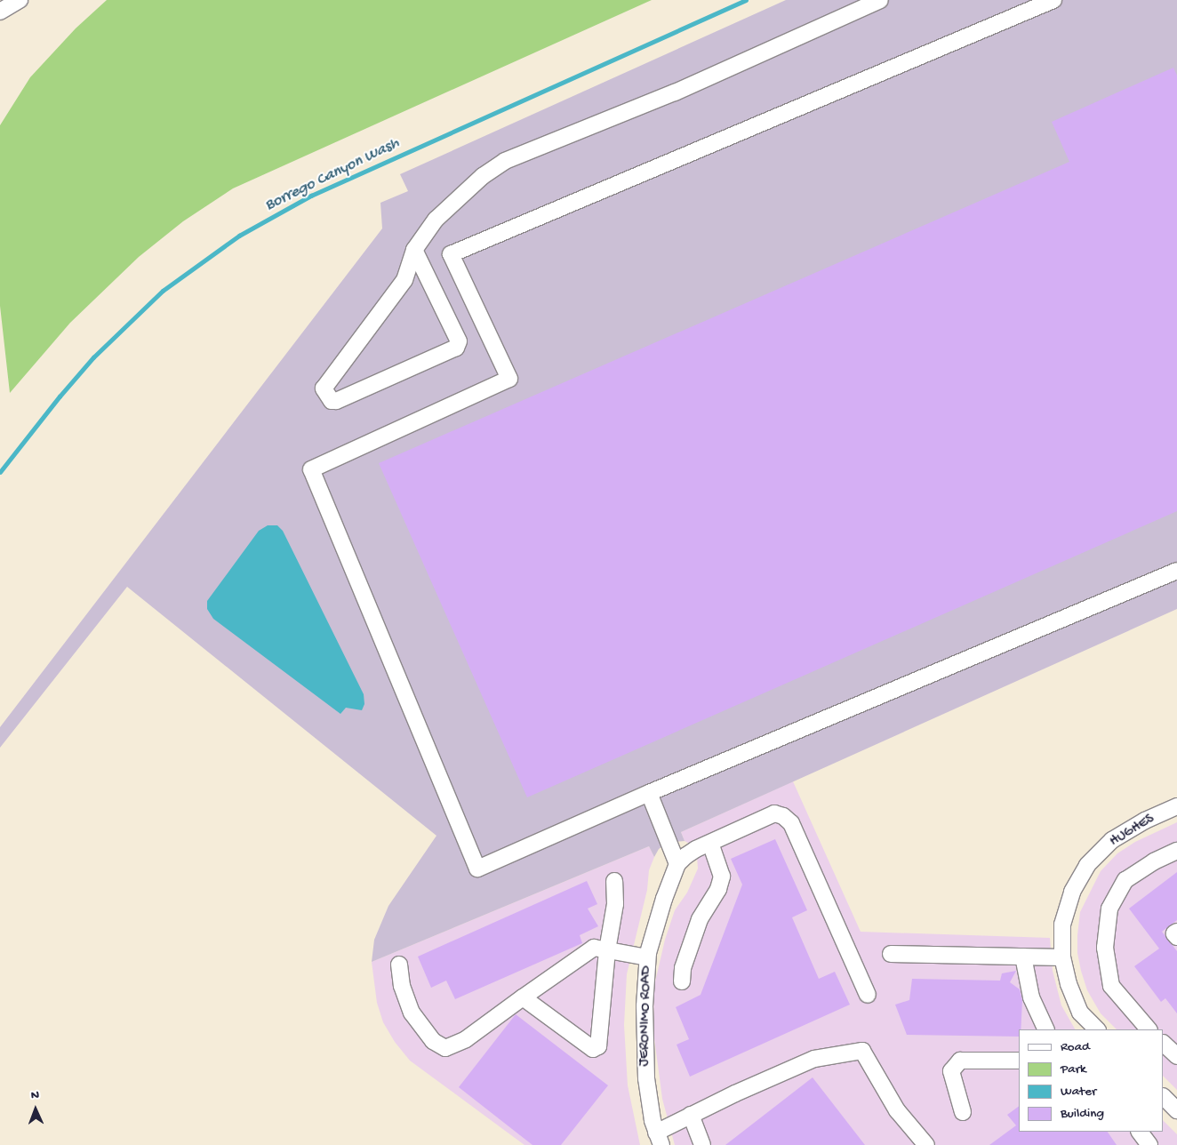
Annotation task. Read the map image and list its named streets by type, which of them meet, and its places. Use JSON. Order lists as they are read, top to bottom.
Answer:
{
  "streets": {
    "street": ["HUGHES", "JERONIMO ROAD"]
  },
  "water": ["Borrego Canyon Wash"],
  "legend": [
    "Road",
    "Park",
    "Water",
    "Building"
  ],
  "north": "top"
}
